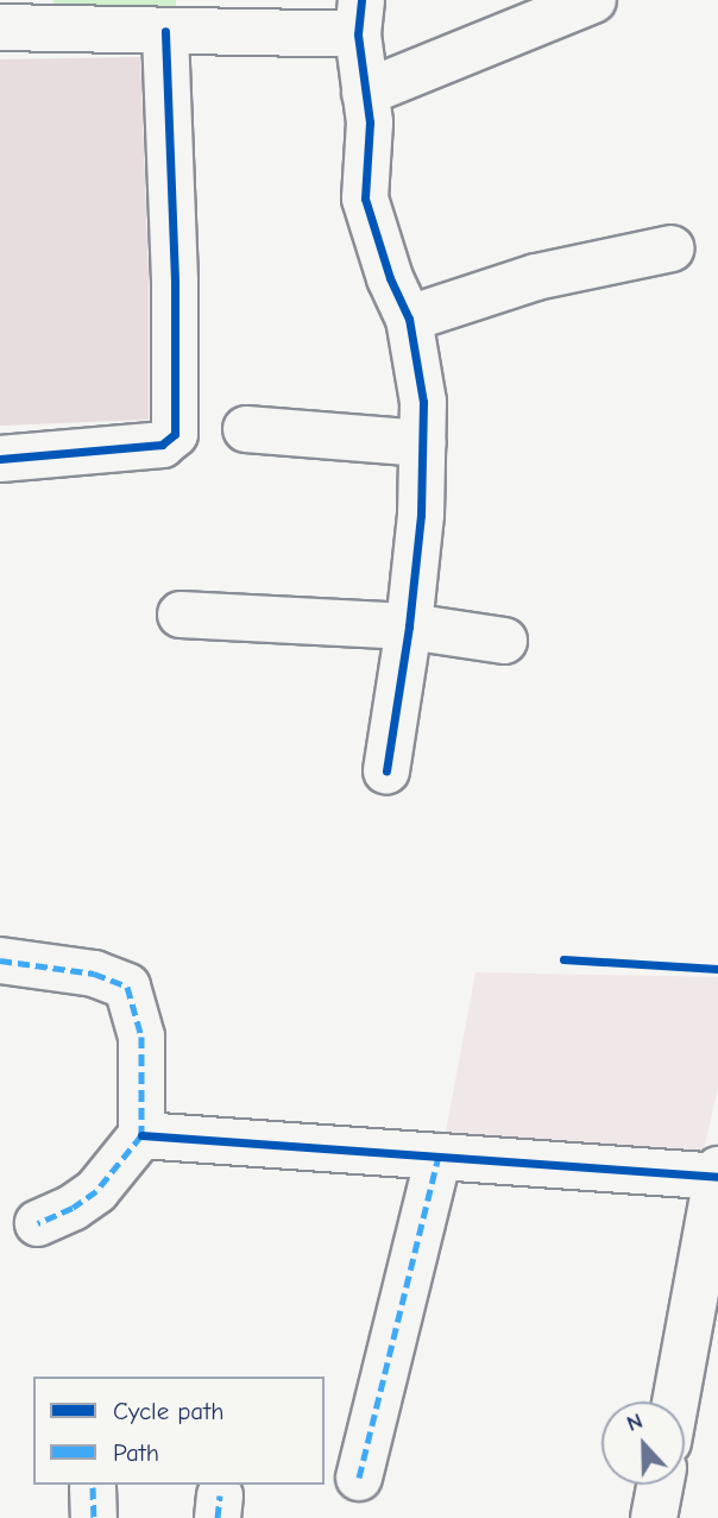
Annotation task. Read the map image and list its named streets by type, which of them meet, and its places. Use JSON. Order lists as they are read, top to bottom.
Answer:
{
  "legend": ["Cycle path", "Path"],
  "north": "top"
}
